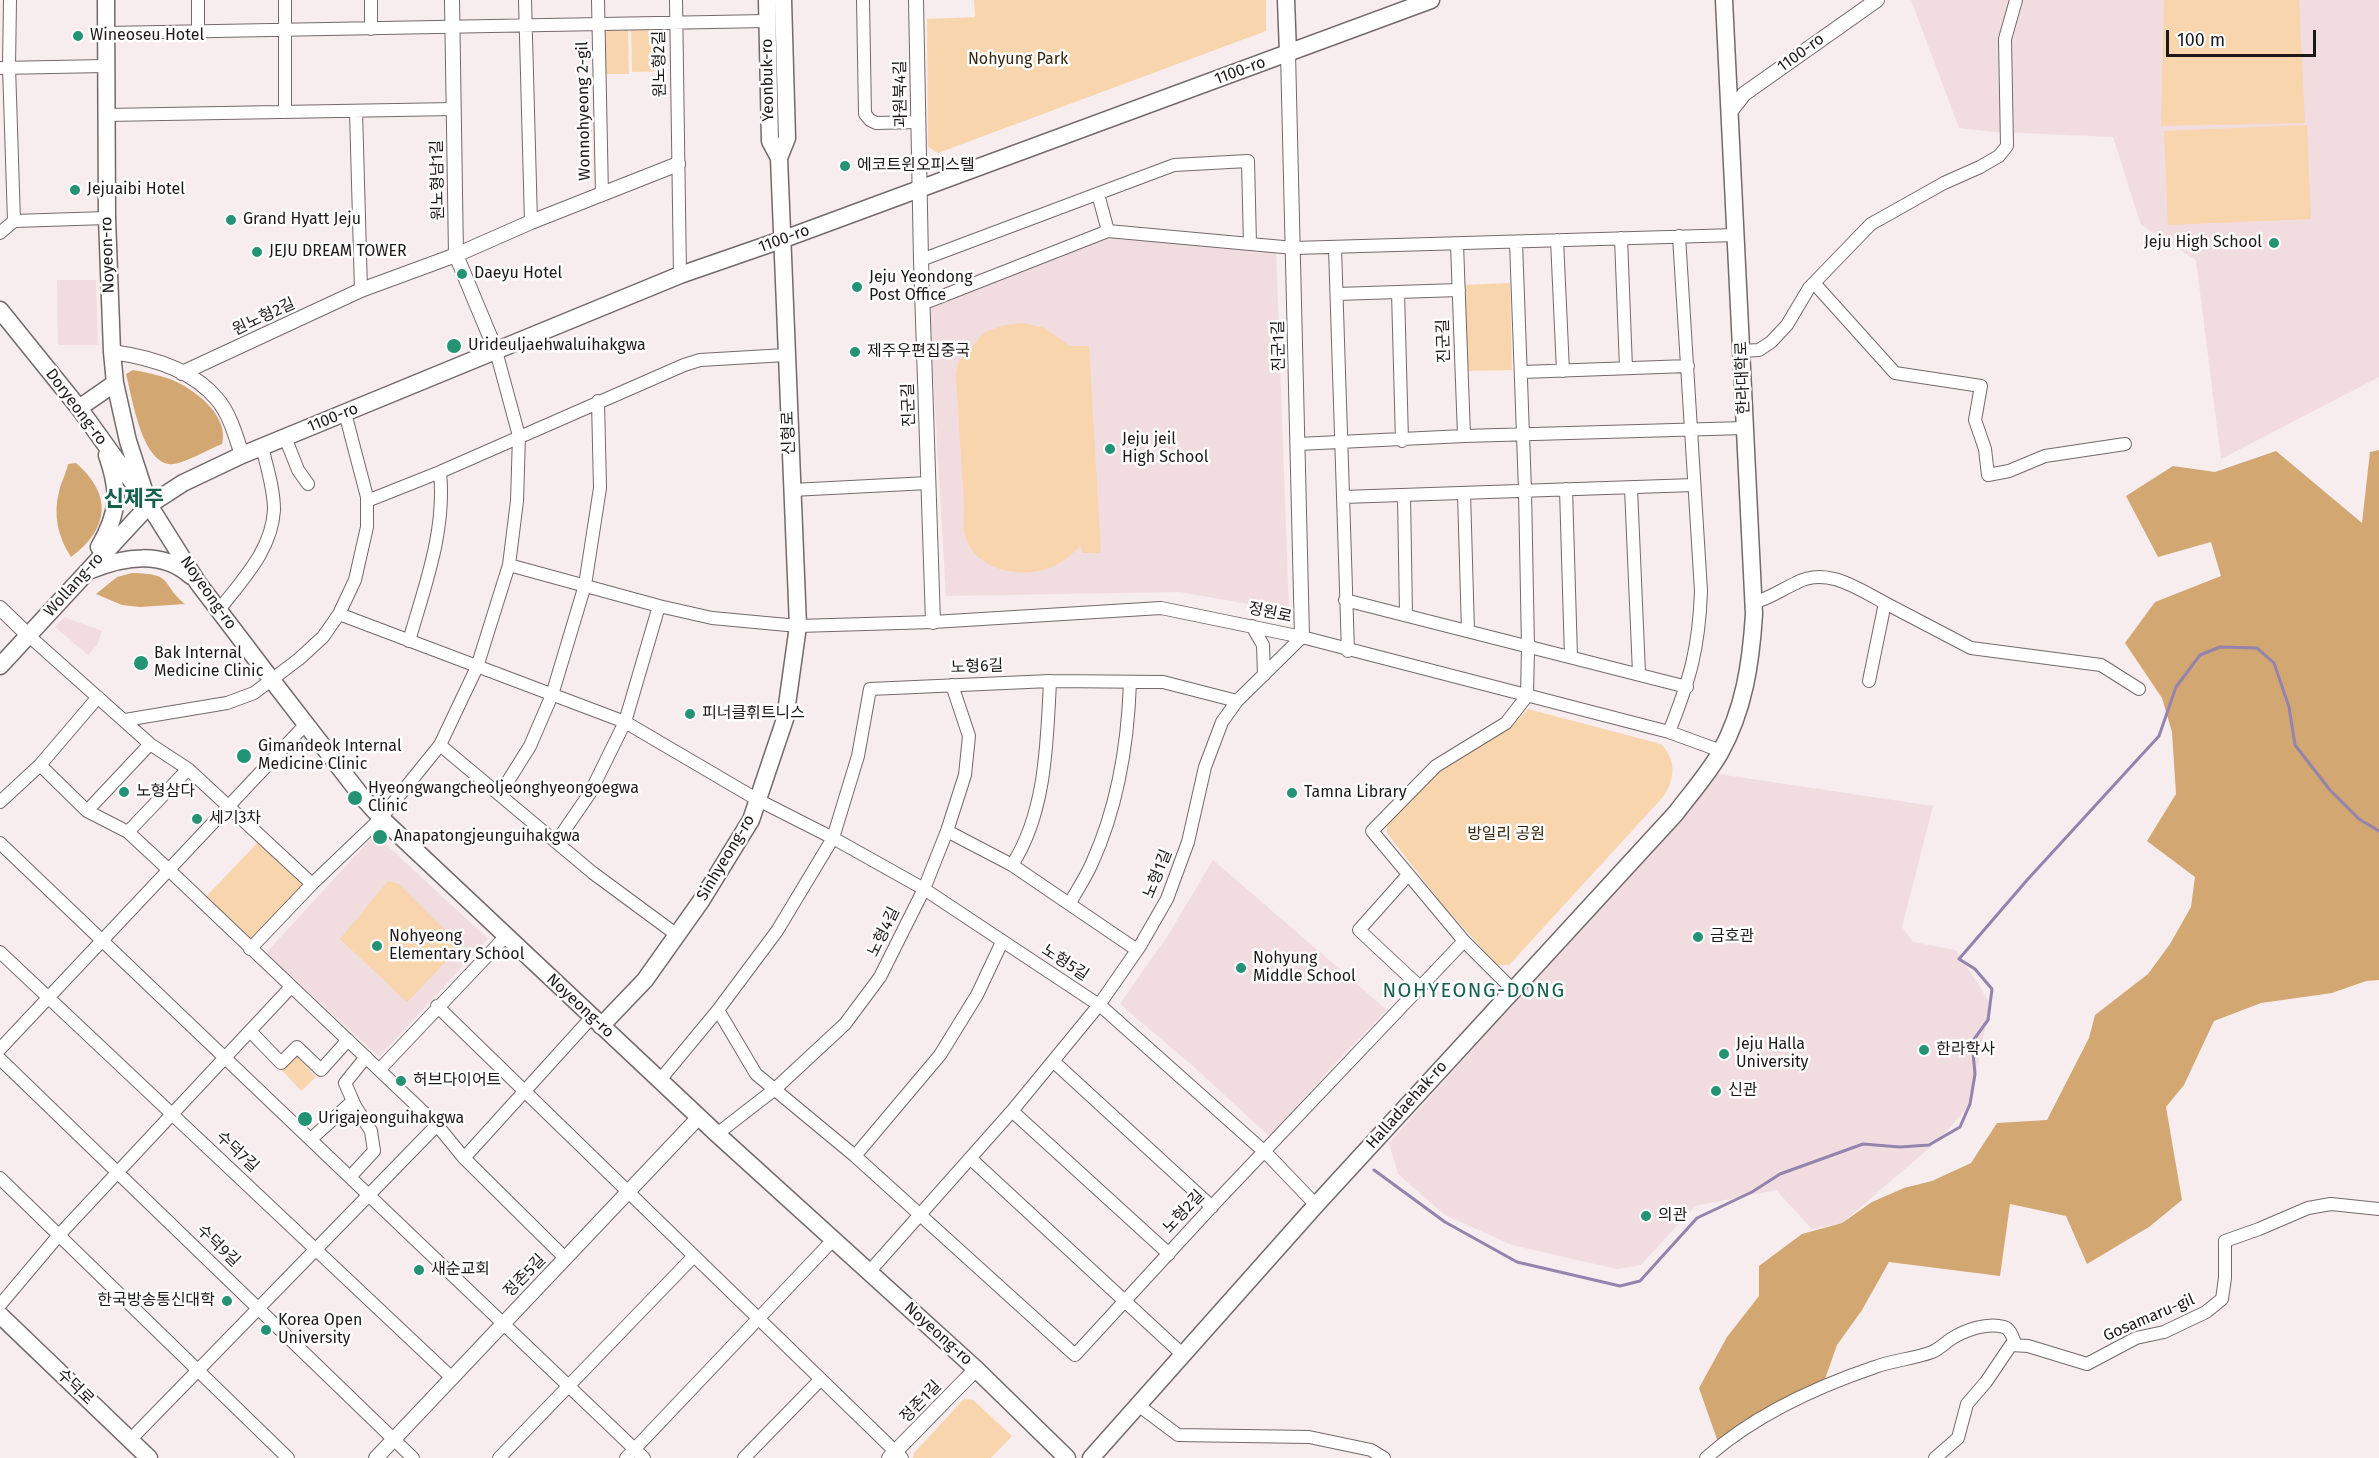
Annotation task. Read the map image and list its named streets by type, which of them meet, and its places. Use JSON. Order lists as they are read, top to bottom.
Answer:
{
  "streets": {
    "main road": [
      "1100-ro",
      "Yeonbuk-ro",
      "Noyeon-ro",
      "한라대학로",
      "Doryeong-ro",
      "신형로",
      "Wollang-ro",
      "Noyeong-ro",
      "Sinhyeong-ro",
      "Halladaehak-ro",
      "수덕로"
    ],
    "street": [
      "원노형2길",
      "과원북4길",
      "Wonnohyeong 2-gil",
      "원노형남1길",
      "진군길",
      "진군1길",
      "정원로",
      "노형6길",
      "노형1길",
      "노형4길",
      "노형5길",
      "수덕7길",
      "노형2길",
      "수덕9길",
      "정존5길",
      "Gosamaru-gil",
      "정존1길"
    ]
  },
  "crossings": [
    ["1100-ro", "원노형2길"],
    ["1100-ro", "Yeonbuk-ro"],
    ["1100-ro", "과원북4길"],
    ["1100-ro", "원노형남1길"],
    ["1100-ro", "Noyeon-ro"],
    ["1100-ro", "진군길"],
    ["1100-ro", "진군1길"],
    ["1100-ro", "한라대학로"],
    ["1100-ro", "Doryeong-ro"],
    ["1100-ro", "신형로"],
    ["1100-ro", "Wollang-ro"],
    ["1100-ro", "Noyeong-ro"],
    ["원노형2길", "Wonnohyeong 2-gil"],
    ["원노형2길", "원노형남1길"],
    ["Yeonbuk-ro", "신형로"],
    ["과원북4길", "진군길"],
    ["Noyeon-ro", "Doryeong-ro"],
    ["Noyeon-ro", "Wollang-ro"],
    ["Noyeon-ro", "Noyeong-ro"],
    ["진군길", "정원로"],
    ["진군1길", "정원로"],
    ["진군1길", "노형1길"],
    ["한라대학로", "정원로"],
    ["한라대학로", "Halladaehak-ro"],
    ["Doryeong-ro", "Wollang-ro"],
    ["Doryeong-ro", "Noyeong-ro"],
    ["신형로", "정원로"],
    ["신형로", "Sinhyeong-ro"],
    ["Wollang-ro", "Noyeong-ro"],
    ["Noyeong-ro", "Sinhyeong-ro"],
    ["Noyeong-ro", "노형1길"],
    ["Noyeong-ro", "노형4길"],
    ["Noyeong-ro", "정존5길"],
    ["Noyeong-ro", "정존1길"],
    ["정원로", "Sinhyeong-ro"],
    ["정원로", "노형1길"],
    ["정원로", "Halladaehak-ro"],
    ["노형6길", "노형1길"],
    ["노형6길", "노형4길"],
    ["노형6길", "노형5길"],
    ["Sinhyeong-ro", "노형5길"],
    ["노형1길", "노형5길"],
    ["노형1길", "노형2길"],
    ["노형4길", "노형5길"],
    ["노형5길", "Halladaehak-ro"],
    ["노형5길", "노형2길"],
    ["수덕7길", "정존5길"],
    ["수덕9길", "정존5길"]
  ],
  "districts": ["신제주", "NOHYEONG-DONG"],
  "parks": ["Nohyung Park", "방일리 공원"],
  "places": [
    "Wineoseu Hotel",
    "에코트윈오피스텔",
    "Jejuaibi Hotel",
    "Grand Hyatt Jeju",
    "Jeju High School",
    "JEJU DREAM TOWER",
    "Daeyu Hotel",
    "Jeju Yeondong Post Office",
    "Urideuljaehwaluihakgwa",
    "제주우편집중국",
    "Jeju jeil High School",
    "Bak Internal Medicine Clinic",
    "피너클휘트니스",
    "Gimandeok Internal Medicine Clinic",
    "노형삼다",
    "Tamna Library",
    "Hyeongwangcheoljeonghyeongoegwa Clinic",
    "세기3차",
    "Anapatongjeunguihakgwa",
    "금호관",
    "Nohyeong Elementary School",
    "Nohyung Middle School",
    "한라학사",
    "Jeju Halla University",
    "허브다이어트",
    "신관",
    "Urigajeonguihakgwa",
    "의관",
    "새순교회",
    "한국방송통신대학",
    "Korea Open University"
  ],
  "scale_bar": "100 m"
}
